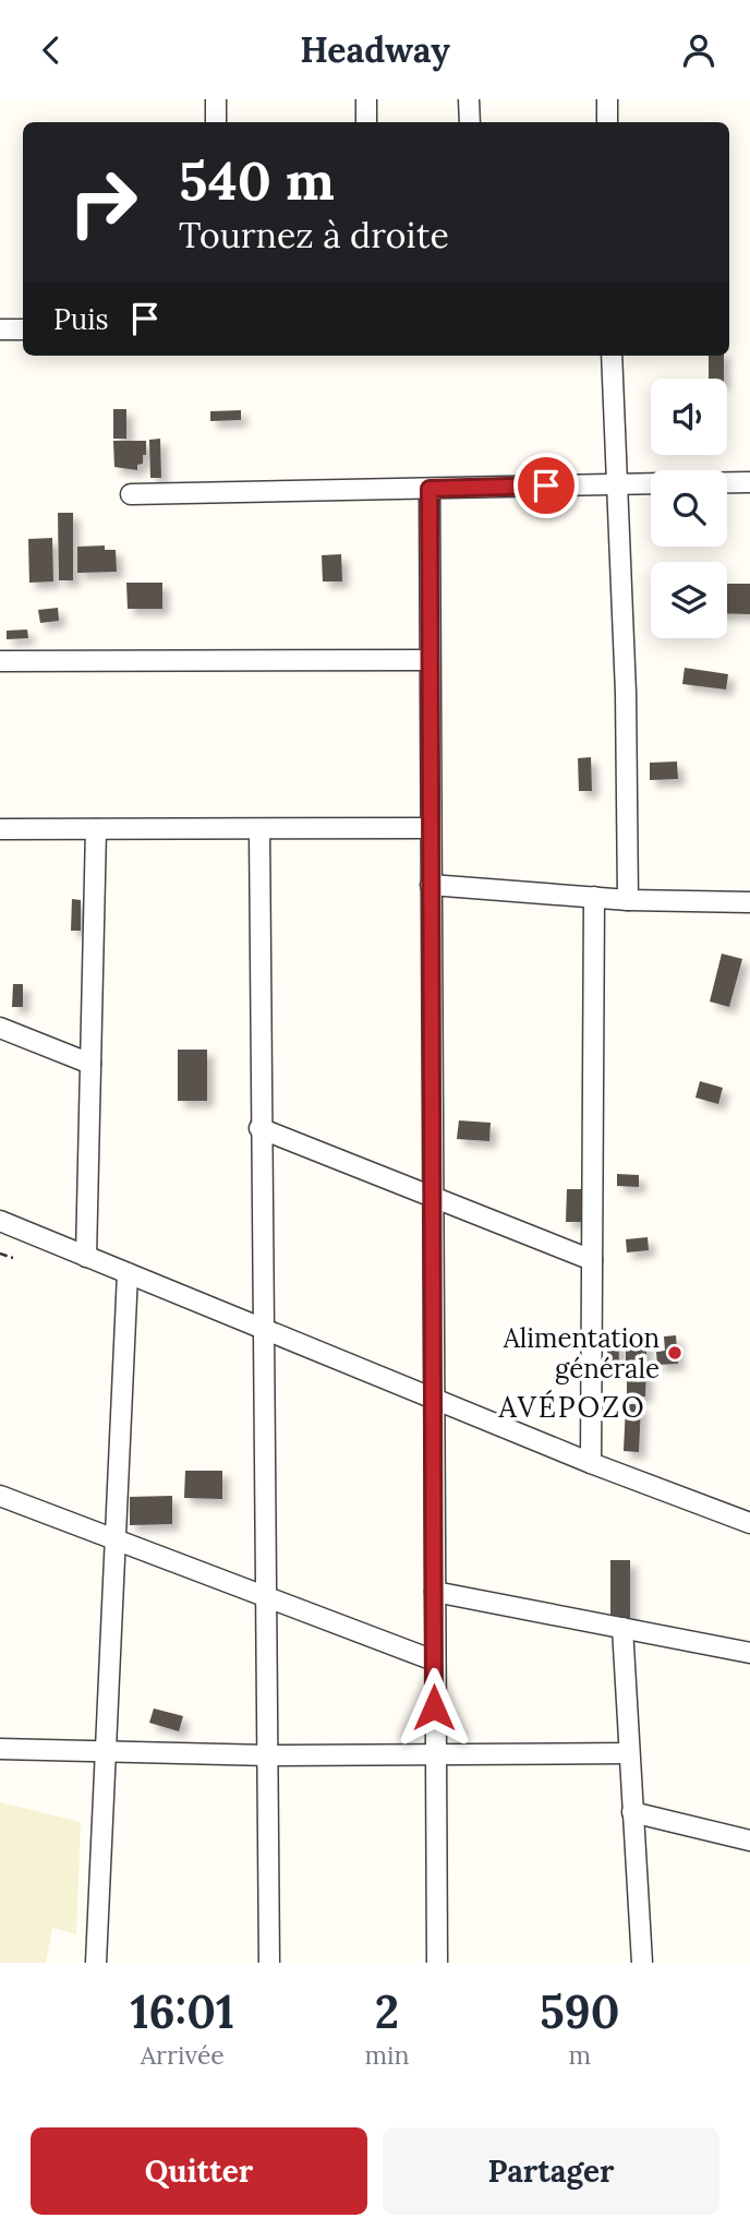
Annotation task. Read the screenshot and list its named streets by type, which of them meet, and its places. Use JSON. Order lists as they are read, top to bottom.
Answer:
{
  "districts": ["AVÉPOZO"],
  "places": ["Alimentation générale"],
  "page": {
    "header": "Headway",
    "turn": ["540 m", "Tournez à droite"],
    "then": "Puis",
    "eta": [
      "16:01",
      "Arrivée",
      "2",
      "min",
      "590",
      "m"
    ],
    "buttons": ["Quitter", "Partager"]
  }
}
